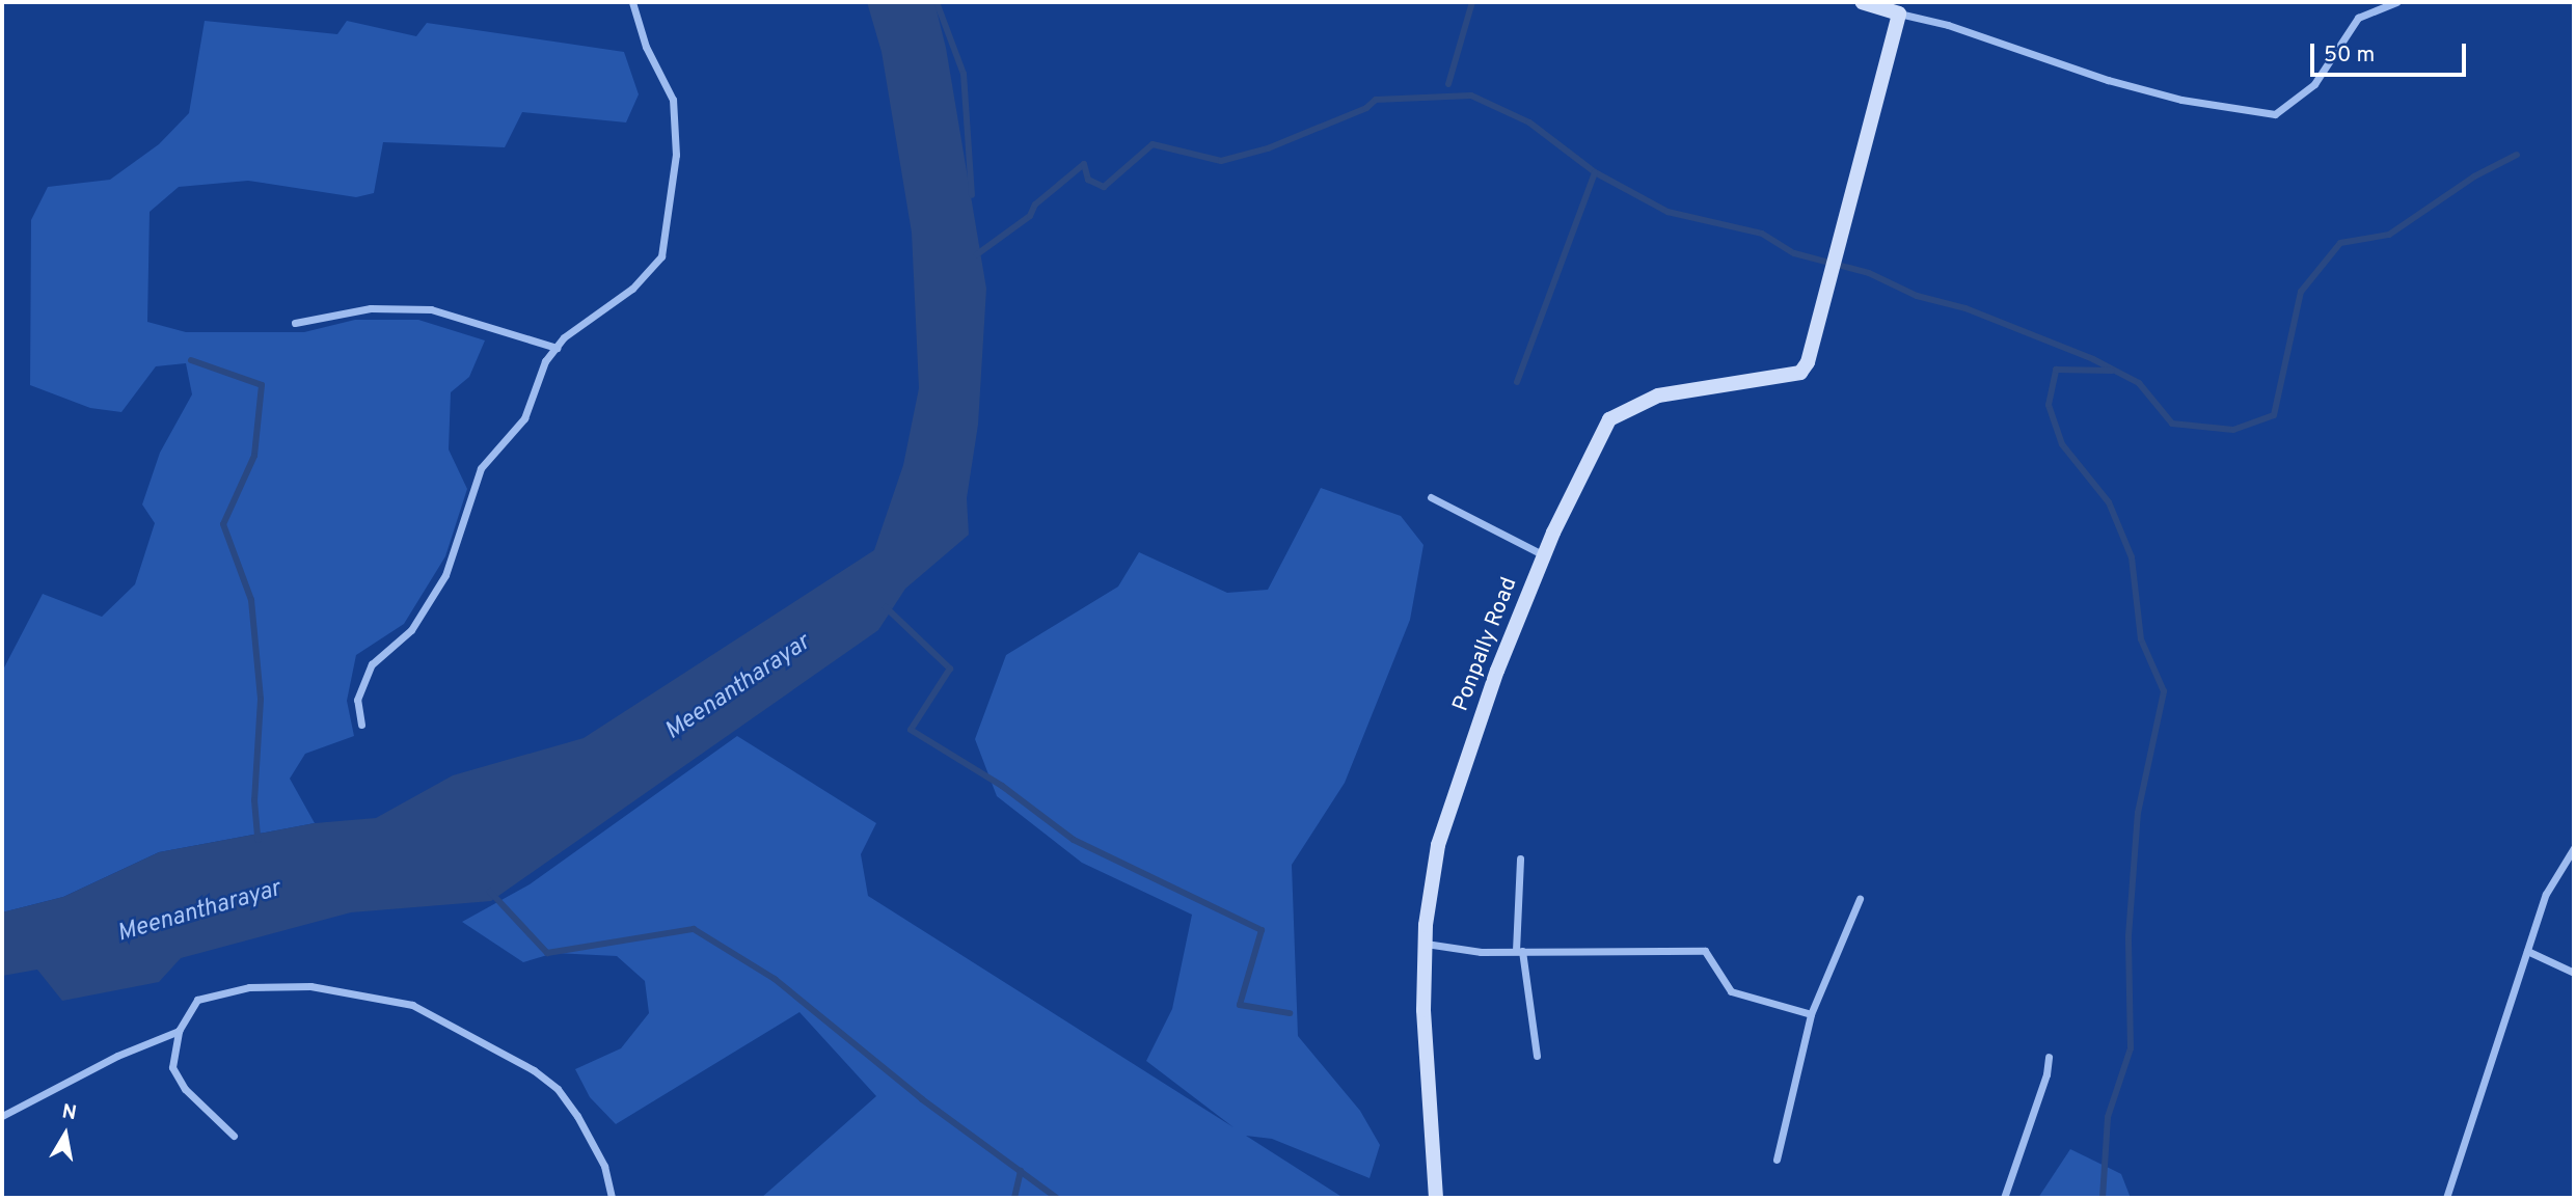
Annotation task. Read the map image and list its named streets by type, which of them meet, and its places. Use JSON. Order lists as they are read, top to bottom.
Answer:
{
  "streets": {
    "main road": ["Ponpally Road"]
  },
  "water": ["Meenantharayar"],
  "scale_bar": "50 m",
  "north": "top"
}
